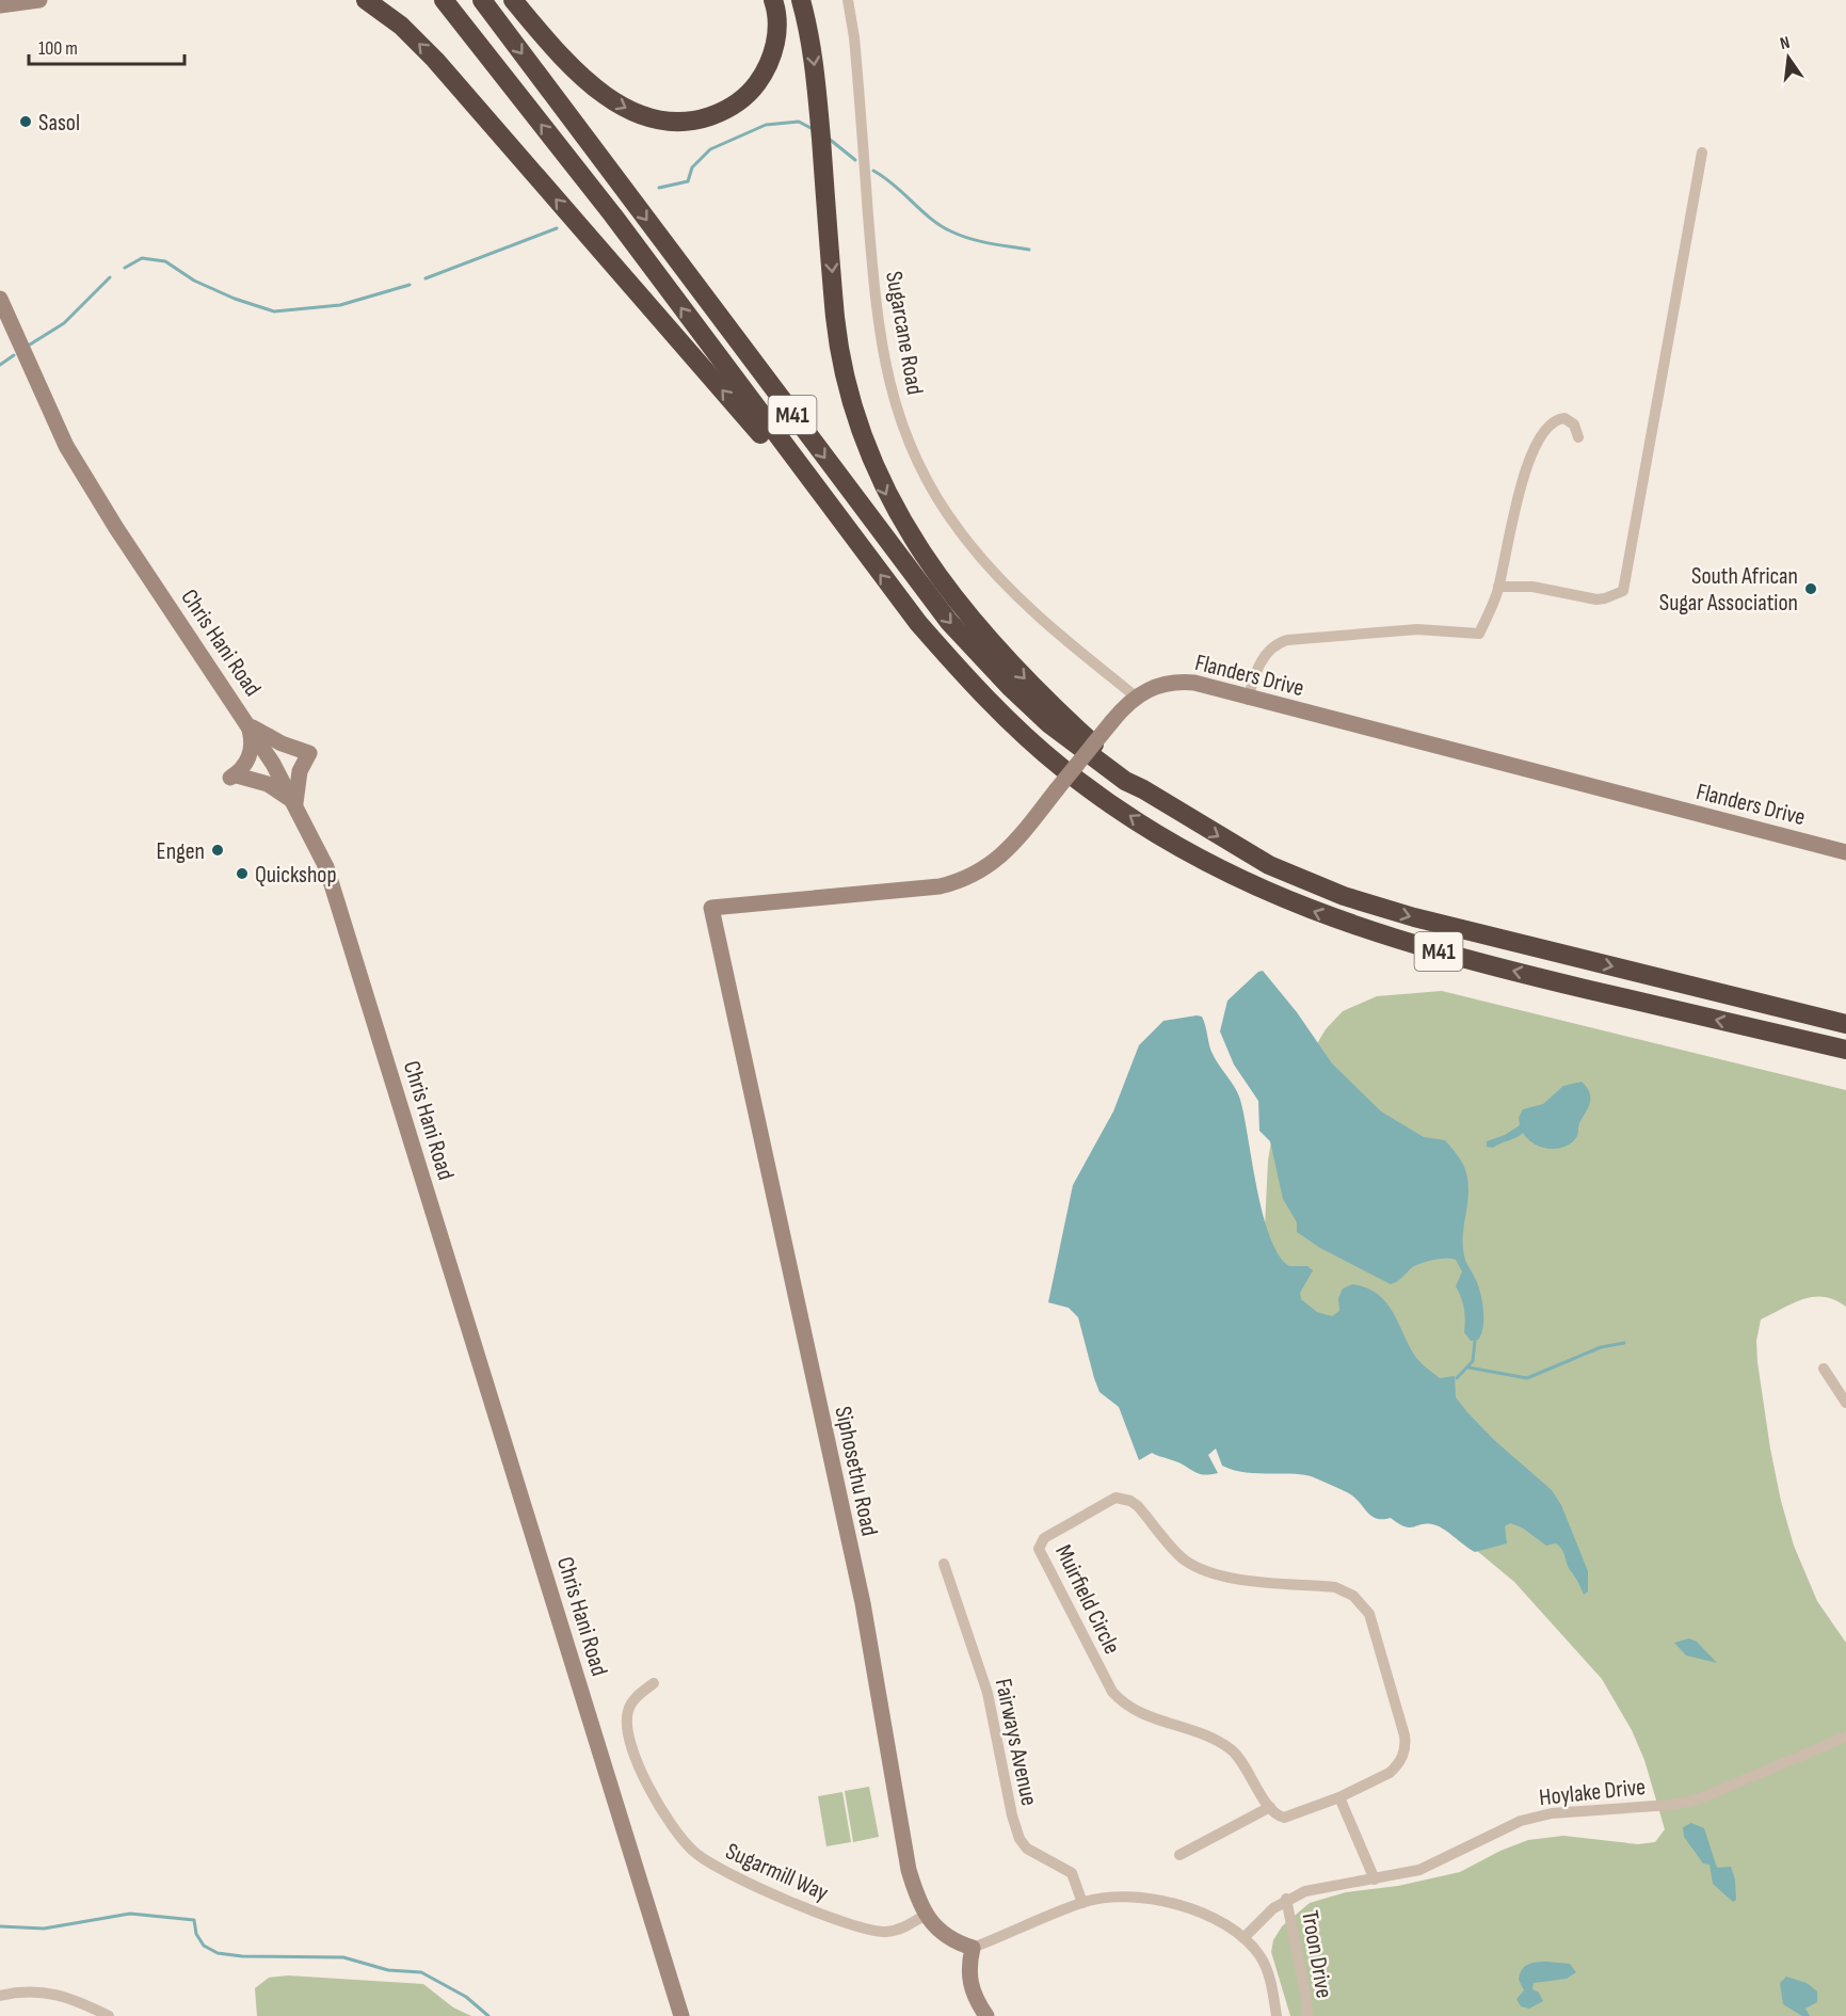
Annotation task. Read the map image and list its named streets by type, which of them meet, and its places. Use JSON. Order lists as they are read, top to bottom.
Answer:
{
  "streets": {
    "highway": ["M41"],
    "street": [
      "Sugarcane Road",
      "Chris Hani Road",
      "Flanders Drive",
      "Siphosethu Road",
      "Muirfield Circle",
      "Fairways Avenue",
      "Hoylake Drive",
      "Sugarmill Way",
      "Troon Drive"
    ]
  },
  "crossings": [
    ["Sugarcane Road", "Flanders Drive"],
    ["Flanders Drive", "Siphosethu Road"],
    ["Siphosethu Road", "Sugarmill Way"],
    ["Hoylake Drive", "Troon Drive"]
  ],
  "places": [
    "Sasol",
    "South African Sugar Association",
    "Engen",
    "Quickshop"
  ],
  "scale_bar": "100 m",
  "north": "top"
}
